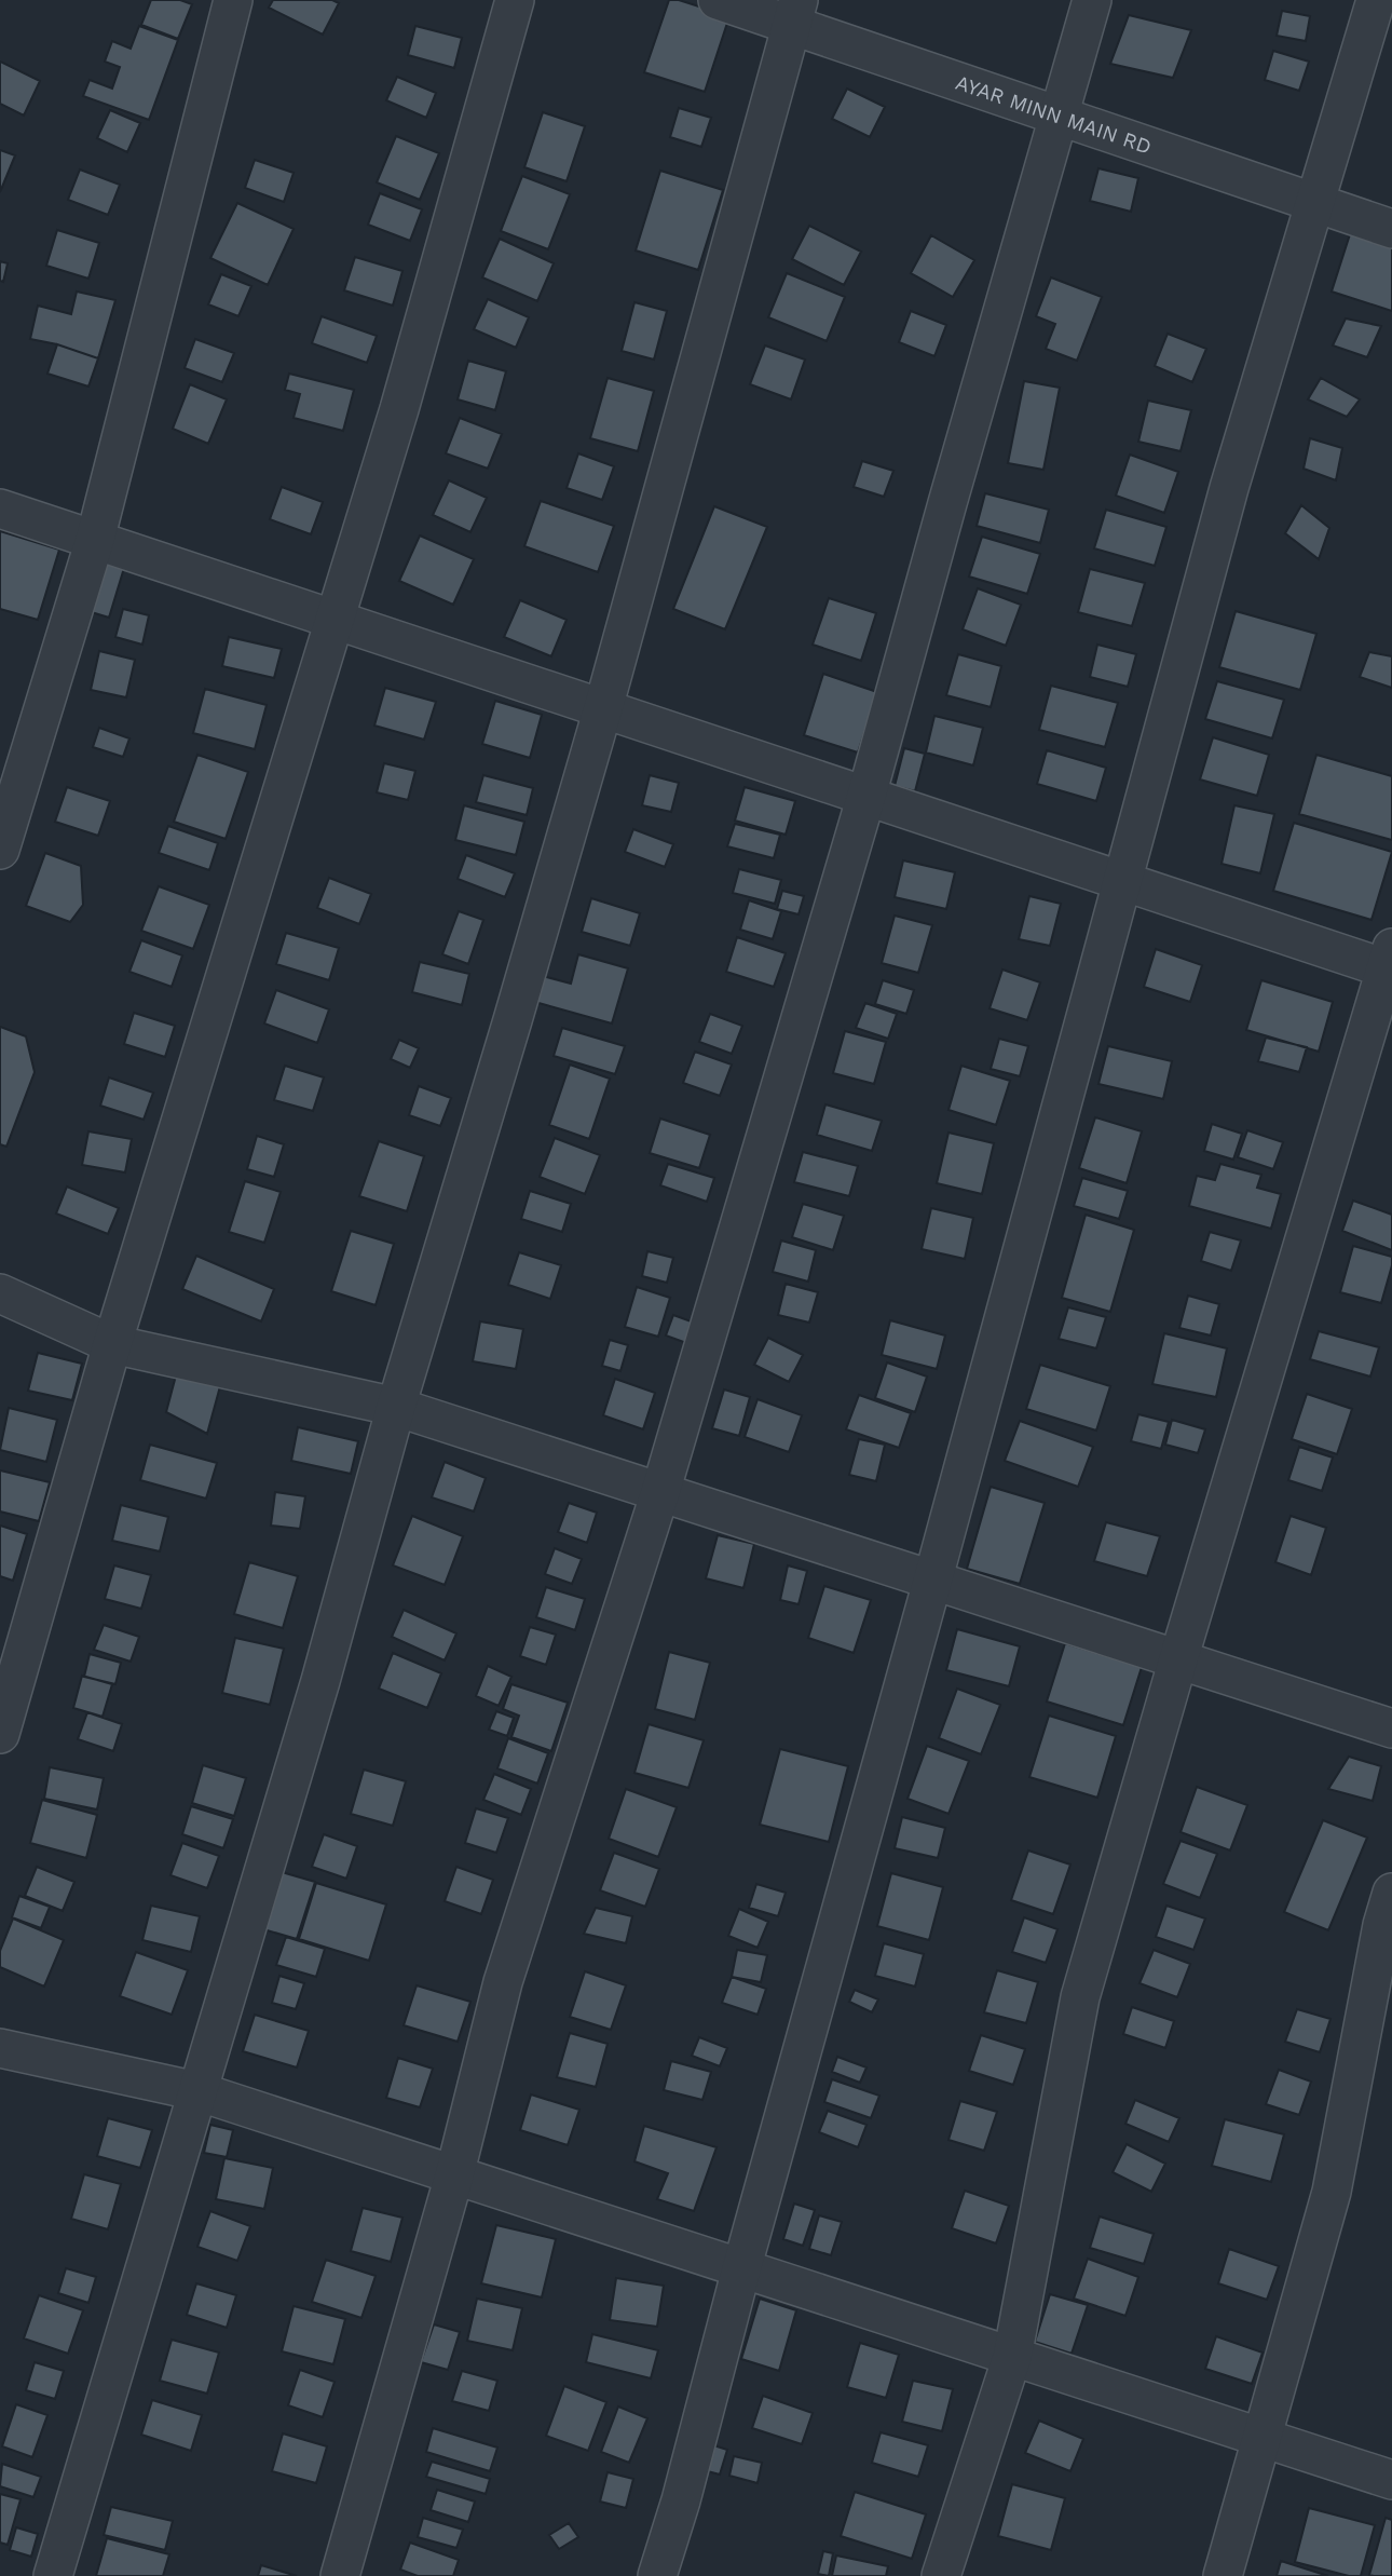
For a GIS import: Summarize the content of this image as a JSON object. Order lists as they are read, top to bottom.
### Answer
{
  "streets": {
    "street": ["AYAR MINN MAIN RD"]
  }
}
